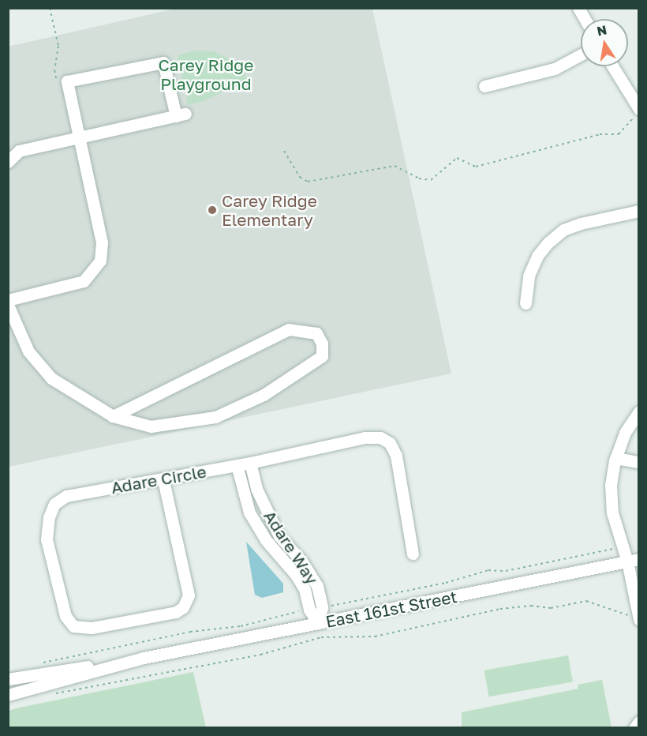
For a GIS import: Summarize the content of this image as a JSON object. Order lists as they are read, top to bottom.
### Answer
{
  "streets": {
    "street": ["Adare Circle", "Adare Way", "East 161st Street"]
  },
  "crossings": [
    ["Adare Circle", "Adare Way"],
    ["Adare Way", "East 161st Street"]
  ],
  "parks": ["Carey Ridge Playground"],
  "places": ["Carey Ridge Elementary"],
  "north": "top"
}
